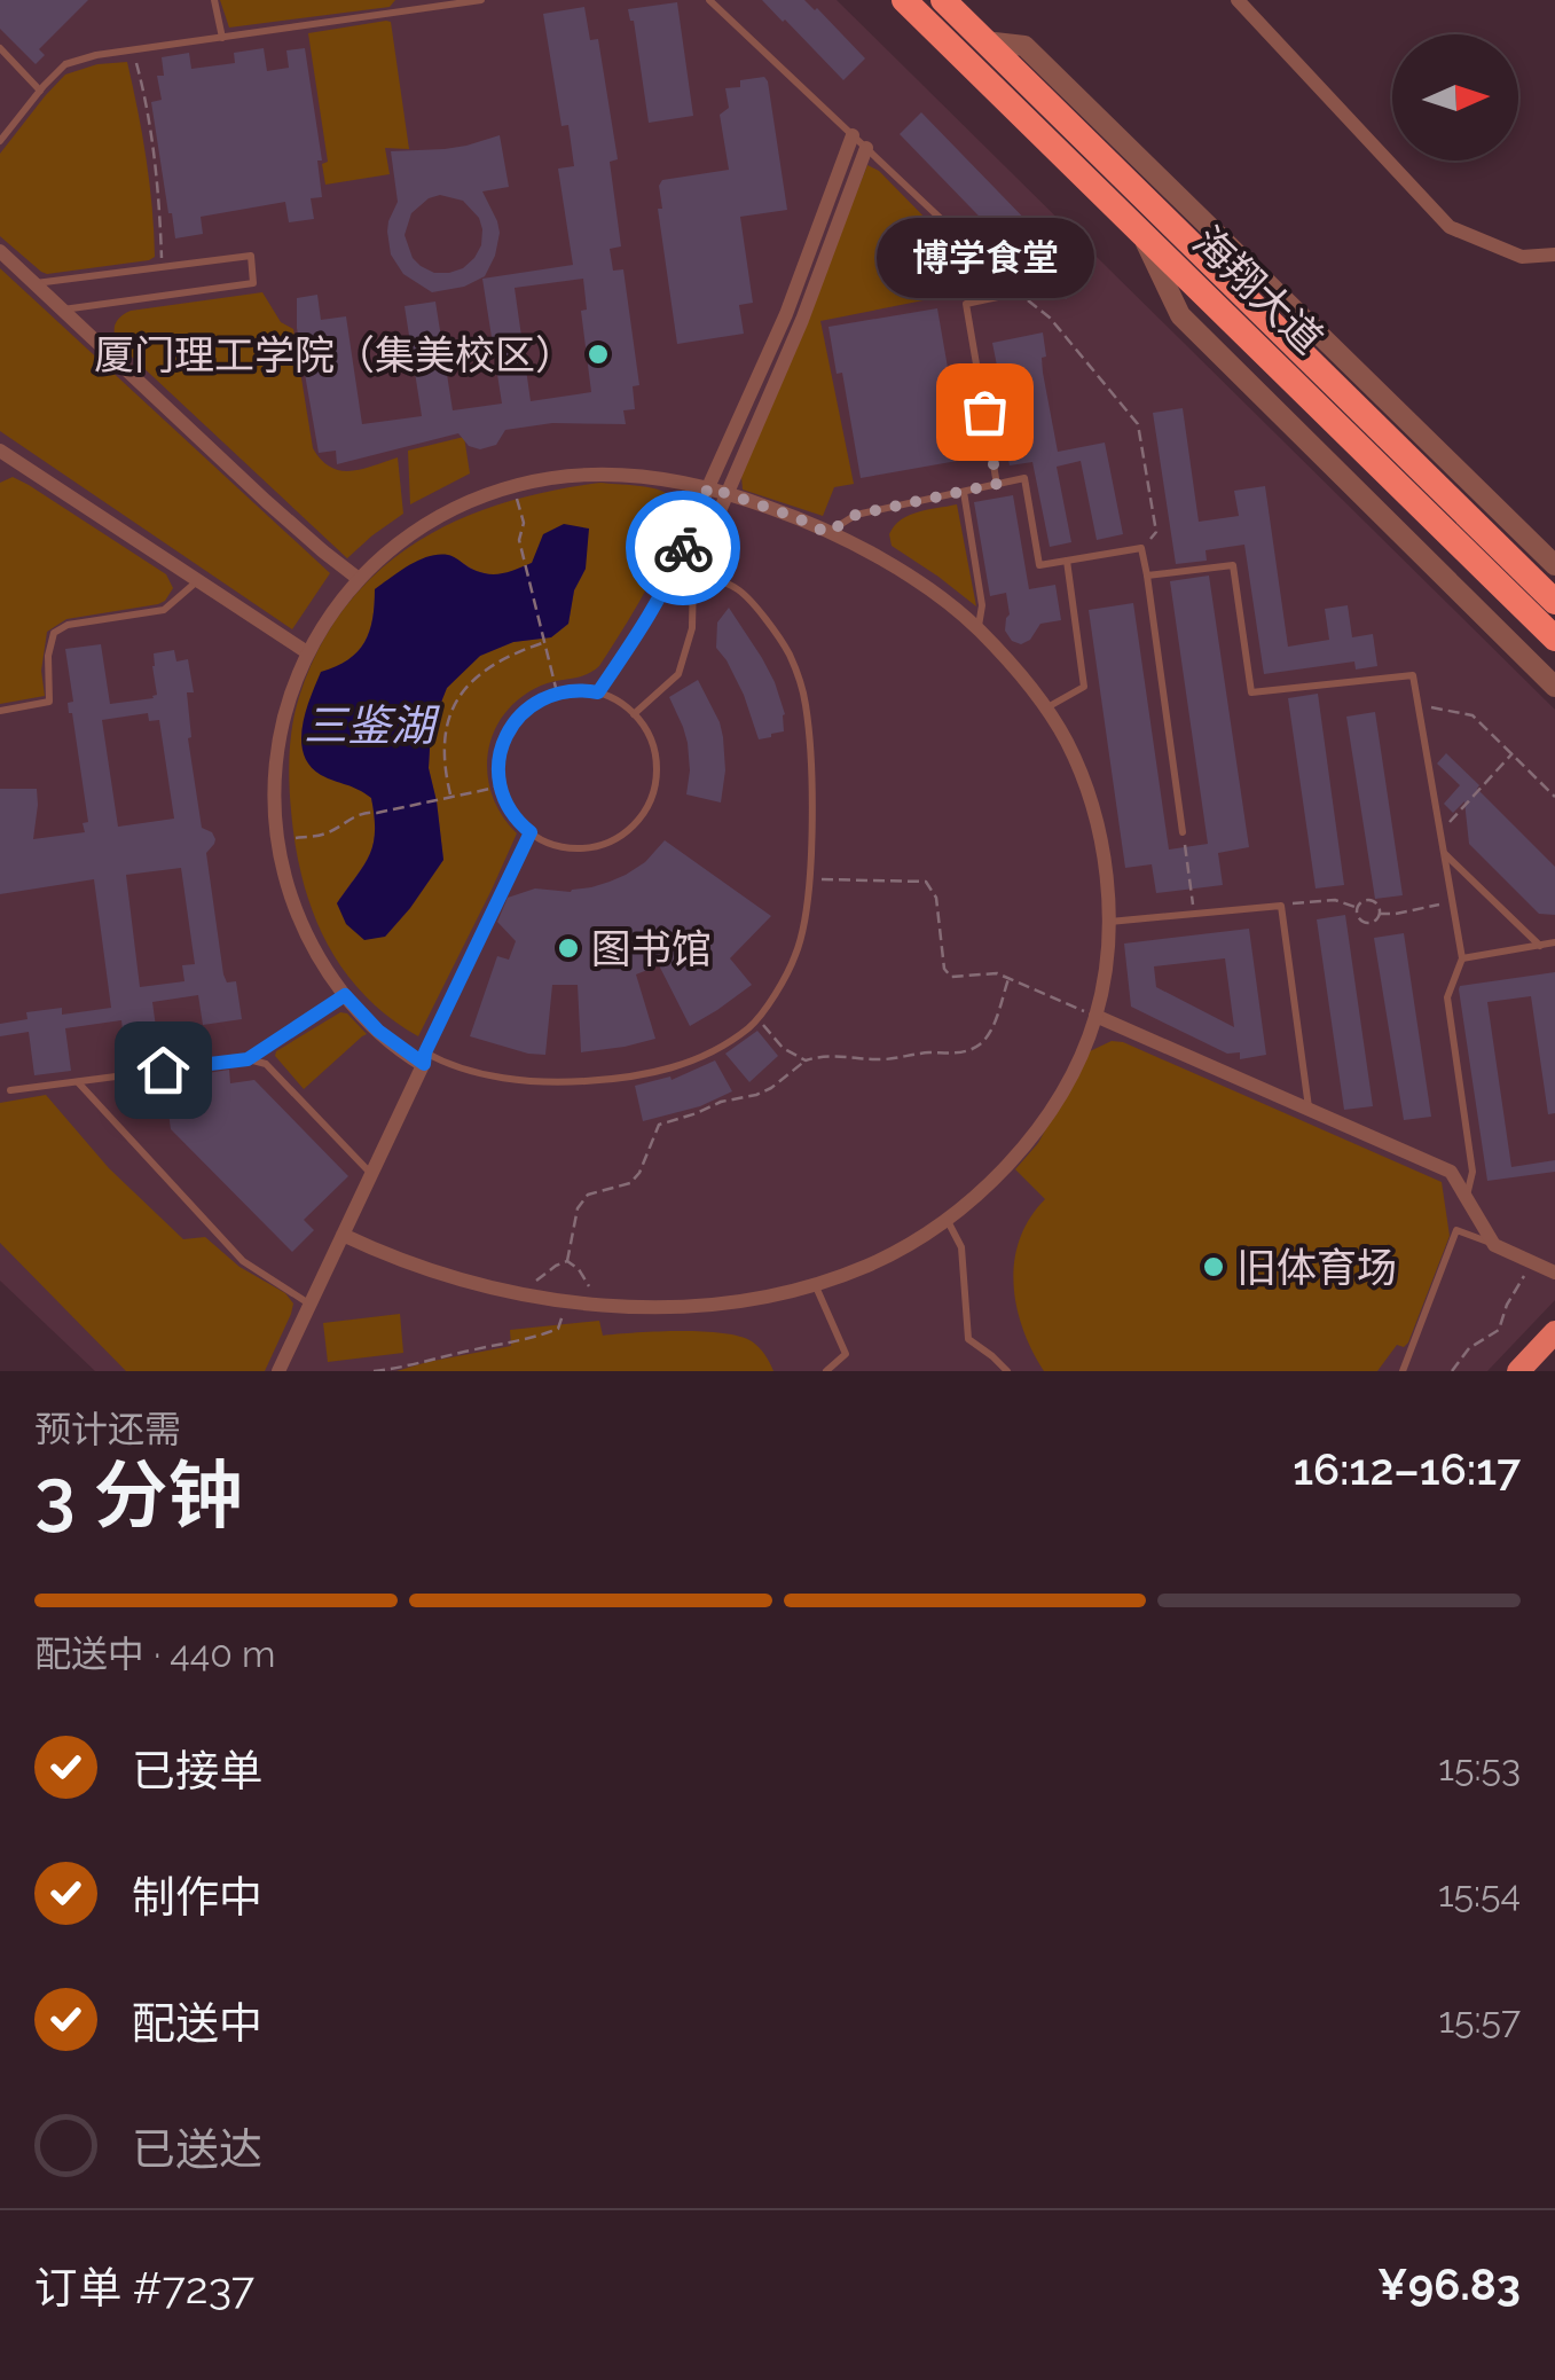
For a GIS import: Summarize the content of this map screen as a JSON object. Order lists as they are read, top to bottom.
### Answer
{
  "streets": {
    "highway": ["海翔大道"]
  },
  "water": ["三鉴湖"],
  "places": [
    "厦门理工学院（集美校区）",
    "博学食堂",
    "图书馆",
    "旧体育场"
  ],
  "north": "right",
  "page": {
    "bubble": "博学食堂",
    "heading": ["3 分钟", "预计还需", "16:12–16:17"],
    "panel": ["订单 #7237", "¥96.83"],
    "bar": "配送中 · 440 m",
    "list": [
      ["已接单", "15:53"],
      ["制作中", "15:54"],
      ["配送中", "15:57"],
      "已送达"
    ]
  }
}
